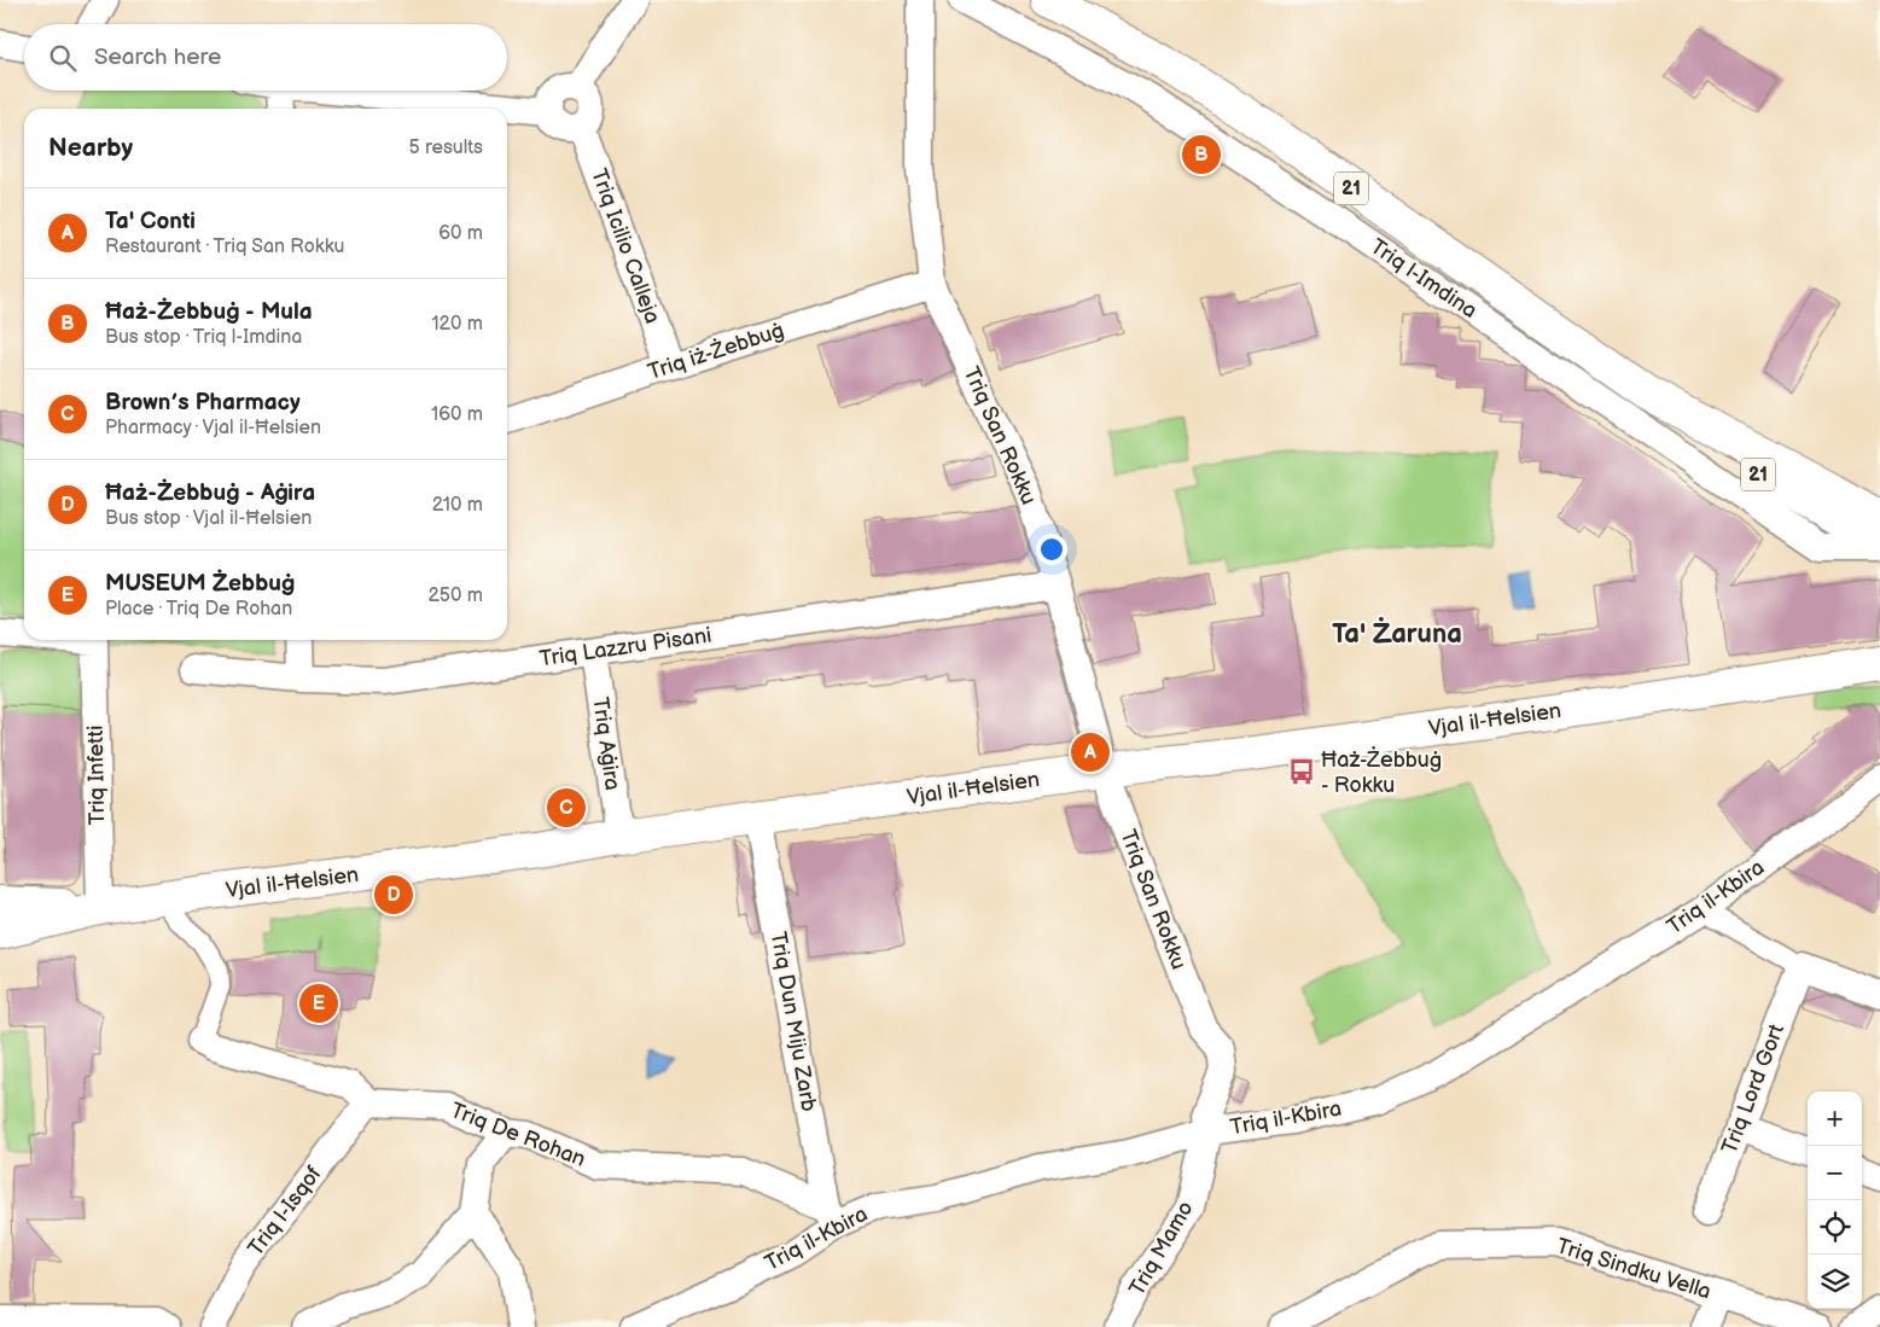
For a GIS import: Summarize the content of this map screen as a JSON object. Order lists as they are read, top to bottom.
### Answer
{
  "streets": {
    "main road": ["21", "Triq l-Imdina", "Vjal il-Ħelsien"],
    "street": [
      "Triq Icilio Calleja",
      "Triq iż-Żebbuġ",
      "Triq San Rokku",
      "Triq Lazzru Pisani",
      "Triq Aġira",
      "Triq Infetti",
      "Triq il-Kbira",
      "Triq Dun Miju Zarb",
      "Triq Lord Gort",
      "Triq De Rohan",
      "Triq l-Isqof",
      "Triq Mamo",
      "Triq Sindku Vella"
    ]
  },
  "crossings": [
    ["Triq Icilio Calleja", "Triq iż-Żebbuġ"],
    ["Triq iż-Żebbuġ", "Triq San Rokku"],
    ["Triq San Rokku", "Triq Lazzru Pisani"],
    ["Triq San Rokku", "Vjal il-Ħelsien"],
    ["Triq San Rokku", "Triq il-Kbira"],
    ["Triq San Rokku", "Triq Mamo"],
    ["Triq Lazzru Pisani", "Triq Aġira"],
    ["Vjal il-Ħelsien", "Triq Aġira"],
    ["Vjal il-Ħelsien", "Triq Infetti"],
    ["Vjal il-Ħelsien", "Triq Dun Miju Zarb"],
    ["Triq il-Kbira", "Triq Dun Miju Zarb"],
    ["Triq il-Kbira", "Triq De Rohan"],
    ["Triq il-Kbira", "Triq Mamo"],
    ["Triq Dun Miju Zarb", "Triq De Rohan"],
    ["Triq De Rohan", "Triq l-Isqof"]
  ],
  "districts": ["Ta' Żaruna"],
  "places": {
    "bus stop": ["Ħaż-Żebbuġ - Rokku"]
  },
  "page": {
    "search": "Search here",
    "heading": ["Nearby", "5 results"],
    "pins": [
      "B",
      "A",
      "C",
      "D",
      "E"
    ],
    "list": [
      {
        "mark": "A",
        "name": "Ta' Conti",
        "note": "Restaurant · Triq San Rokku",
        "value": "60 m"
      },
      {
        "mark": "B",
        "name": "Ħaż-Żebbuġ - Mula",
        "note": "Bus stop · Triq l-Imdina",
        "value": "120 m"
      },
      {
        "mark": "C",
        "name": "Brown’s Pharmacy",
        "note": "Pharmacy · Vjal il-Ħelsien",
        "value": "160 m"
      },
      {
        "mark": "D",
        "name": "Ħaż-Żebbuġ - Aġira",
        "note": "Bus stop · Vjal il-Ħelsien",
        "value": "210 m"
      },
      {
        "mark": "E",
        "name": "MUSEUM Żebbuġ",
        "note": "Place · Triq De Rohan",
        "value": "250 m"
      }
    ],
    "map_buttons": ["+", "−"]
  }
}
